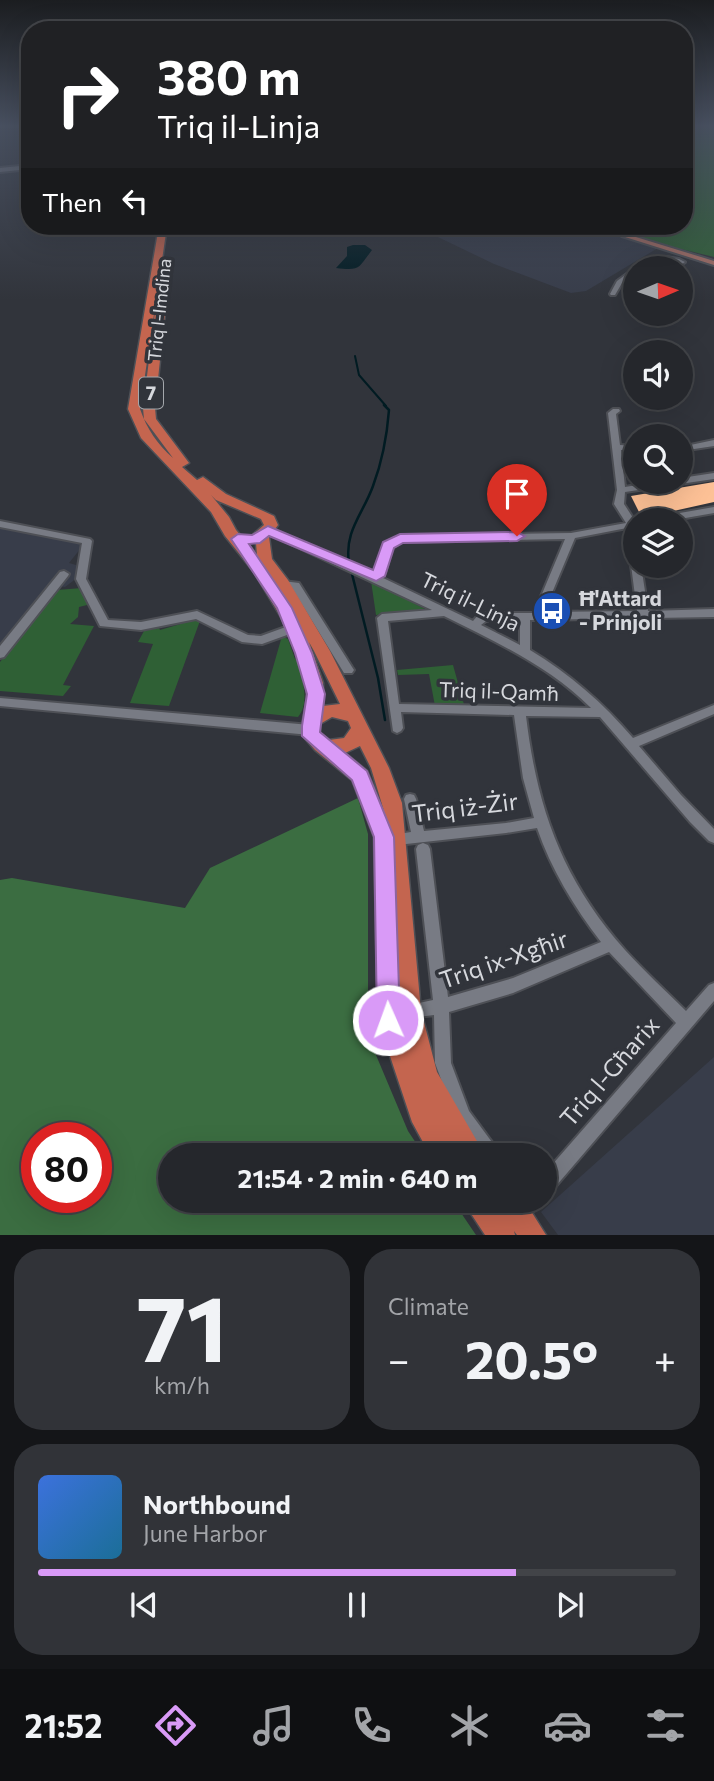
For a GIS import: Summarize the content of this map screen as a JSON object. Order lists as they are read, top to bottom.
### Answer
{
  "streets": {
    "highway": ["Triq l-Imdina", "7"],
    "street": [
      "Triq il-Linja",
      "Triq il-Qamħ",
      "Triq iż-Żir",
      "Triq ix-Xgħir",
      "Triq l-Għarix"
    ]
  },
  "crossings": [
    ["Triq l-Imdina", "Triq il-Linja"],
    ["Triq il-Linja", "Triq il-Qamħ"]
  ],
  "places": {
    "bus stop": ["Ħ'Attard - Prinjoli"]
  },
  "north": "right",
  "page": {
    "turn": ["380 m", "Triq il-Linja"],
    "then": "Then",
    "limit": "80",
    "trip": "21:54 · 2 min · 640 m",
    "tile": [
      ["71", "km/h"],
      "Climate"
    ],
    "heat": ["−", "20.5°", "+"],
    "song": ["Northbound", "June Harbor"],
    "tabs": "21:52"
  }
}
